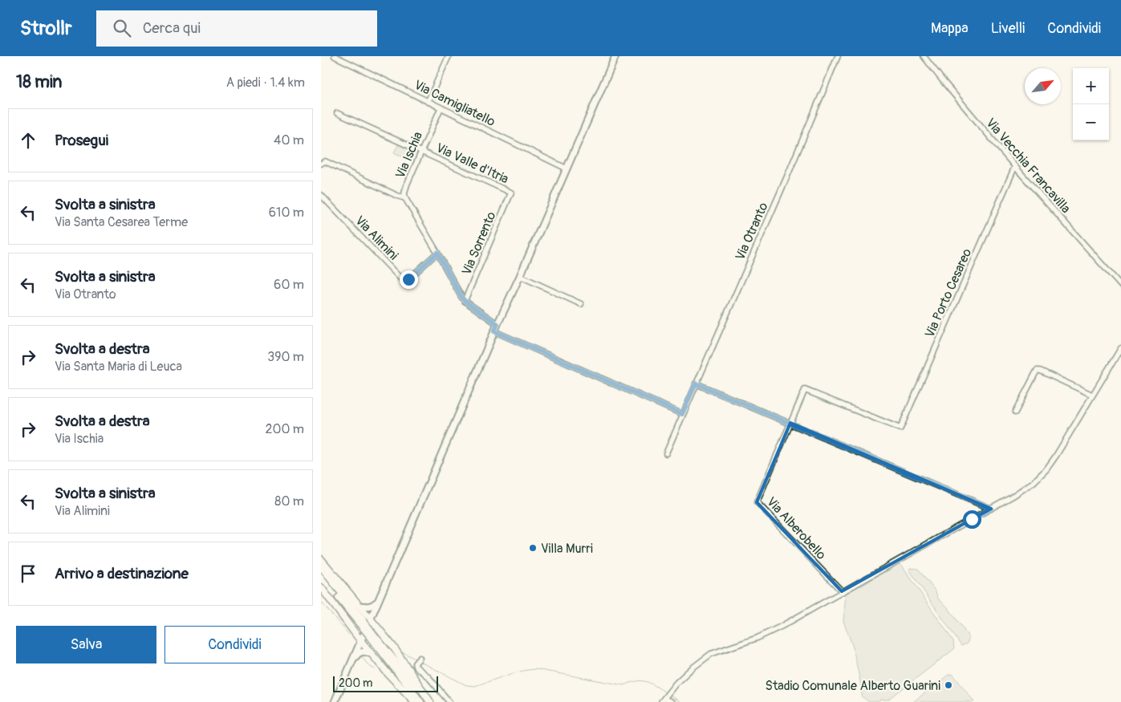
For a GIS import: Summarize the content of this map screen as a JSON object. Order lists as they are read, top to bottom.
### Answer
{
  "streets": {
    "street": [
      "Via Camigliatello",
      "Via Ischia",
      "Via Valle d'Itria",
      "Via Vecchia Francavilla",
      "Via Otranto",
      "Via Alimini",
      "Via Sorrento",
      "Via Porto Cesareo",
      "Via Alberobello"
    ]
  },
  "crossings": [
    ["Via Camigliatello", "Via Ischia"],
    ["Via Ischia", "Via Valle d'Itria"],
    ["Via Ischia", "Via Alimini"],
    ["Via Ischia", "Via Sorrento"],
    ["Via Valle d'Itria", "Via Sorrento"],
    ["Via Vecchia Francavilla", "Via Porto Cesareo"],
    ["Via Porto Cesareo", "Via Alberobello"]
  ],
  "places": ["Villa Murri", "Stadio Comunale Alberto Guarini"],
  "scale_bar": "200 m",
  "north": "top right",
  "page": {
    "header": "Strollr",
    "search": "Cerca qui",
    "nav": ["Mappa", "Livelli", "Condividi"],
    "heading": ["18 min", "A piedi · 1.4 km"],
    "map_buttons": ["+", "−"],
    "list": [
      ["Prosegui", "40 m"],
      ["Svolta a sinistra", "Via Santa Cesarea Terme", "610 m"],
      ["Svolta a sinistra", "Via Otranto", "60 m"],
      ["Svolta a destra", "Via Santa Maria di Leuca", "390 m"],
      ["Svolta a destra", "Via Ischia", "200 m"],
      ["Svolta a sinistra", "Via Alimini", "80 m"],
      "Arrivo a destinazione"
    ],
    "buttons": ["Salva", "Condividi"],
    "scale": "200 m"
  }
}
